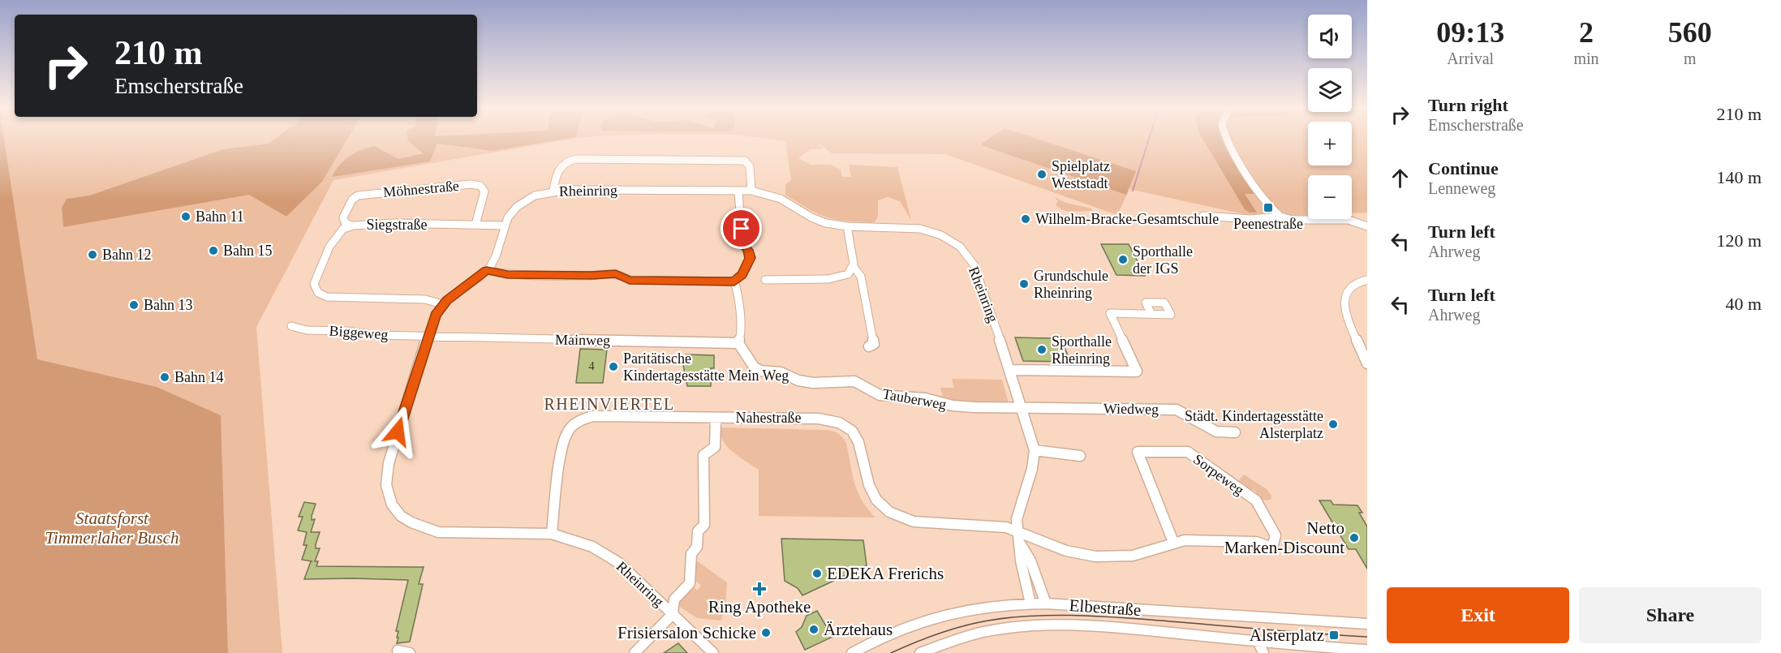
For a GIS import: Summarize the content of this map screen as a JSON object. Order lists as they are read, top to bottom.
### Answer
{
  "streets": {
    "street": [
      "Möhnestraße",
      "Rheinring",
      "Siegstraße",
      "Biggeweg",
      "Mainweg",
      "Tauberweg",
      "Wiedweg",
      "Nahestraße",
      "Sorpeweg",
      "Elbestraße"
    ]
  },
  "crossings": [
    ["Möhnestraße", "Siegstraße"],
    ["Rheinring", "Siegstraße"],
    ["Rheinring", "Biggeweg"],
    ["Rheinring", "Mainweg"],
    ["Rheinring", "Tauberweg"],
    ["Rheinring", "Wiedweg"],
    ["Rheinring", "Nahestraße"],
    ["Rheinring", "Elbestraße"],
    ["Biggeweg", "Mainweg"],
    ["Mainweg", "Tauberweg"],
    ["Tauberweg", "Wiedweg"],
    ["Nahestraße", "Sorpeweg"]
  ],
  "districts": ["RHEINVIERTEL"],
  "parks": ["Staatsforst Timmerlaher Busch"],
  "places": {
    "other": [
      "Spielplatz Weststadt",
      "Bahn 11",
      "Wilhelm-Bracke-Gesamtschule",
      "Bahn 15",
      "Bahn 12",
      "Sporthalle der IGS",
      "Grundschule Rheinring",
      "Bahn 13",
      "Sporthalle Rheinring",
      "Paritätische Kindertagesstätte Mein Weg",
      "Bahn 14",
      "Städt. Kindertagesstätte Alsterplatz",
      "Netto Marken-Discount",
      "EDEKA Frerichs",
      "Ärztehaus",
      "Frisiersalon Schicke"
    ],
    "transit": ["Peenestraße", "Alsterplatz"],
    "health": ["Ring Apotheke"]
  },
  "house_numbers": ["4"],
  "page": {
    "eta": [
      "09:13",
      "Arrival",
      "2",
      "min",
      "560",
      "m"
    ],
    "map_buttons": ["+", "−"],
    "turn": ["210 m", "Emscherstraße"],
    "list": [
      {
        "name": "Turn right",
        "note": "Emscherstraße",
        "value": "210 m"
      },
      {
        "name": "Continue",
        "note": "Lenneweg",
        "value": "140 m"
      },
      {
        "name": "Turn left",
        "note": "Ahrweg",
        "value": "120 m"
      },
      {
        "name": "Turn left",
        "note": "Ahrweg",
        "value": "40 m"
      }
    ],
    "buttons": ["Exit", "Share"]
  }
}
